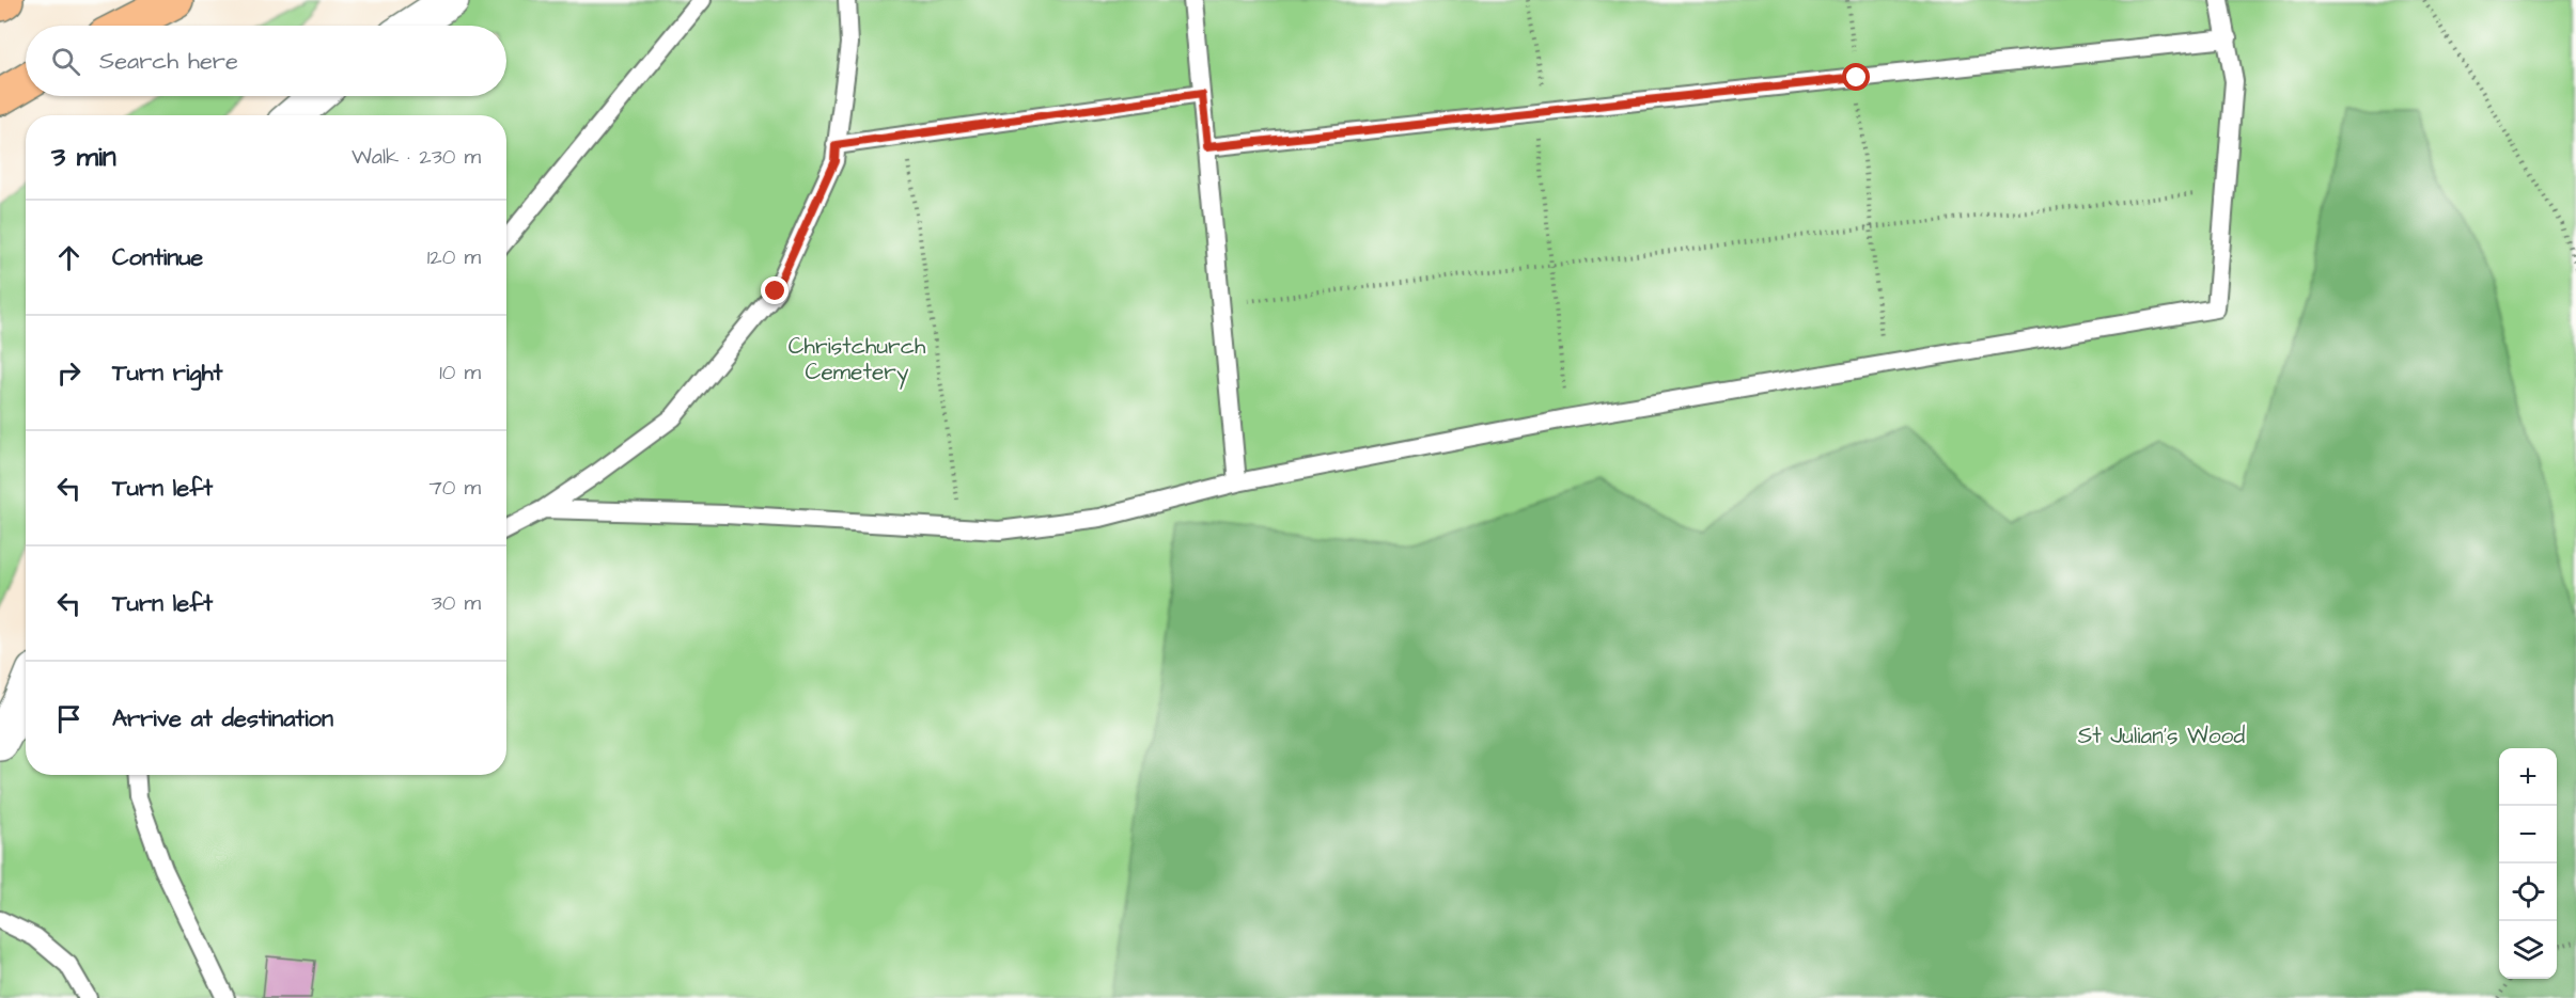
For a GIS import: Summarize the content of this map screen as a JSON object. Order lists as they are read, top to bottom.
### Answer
{
  "parks": ["Christchurch Cemetery", "St Julian's Wood"],
  "page": {
    "search": "Search here",
    "heading": ["3 min", "Walk · 230 m"],
    "list": [
      ["Continue", "120 m"],
      ["Turn right", "10 m"],
      ["Turn left", "70 m"],
      ["Turn left", "30 m"],
      "Arrive at destination"
    ],
    "map_buttons": ["+", "−"]
  }
}
